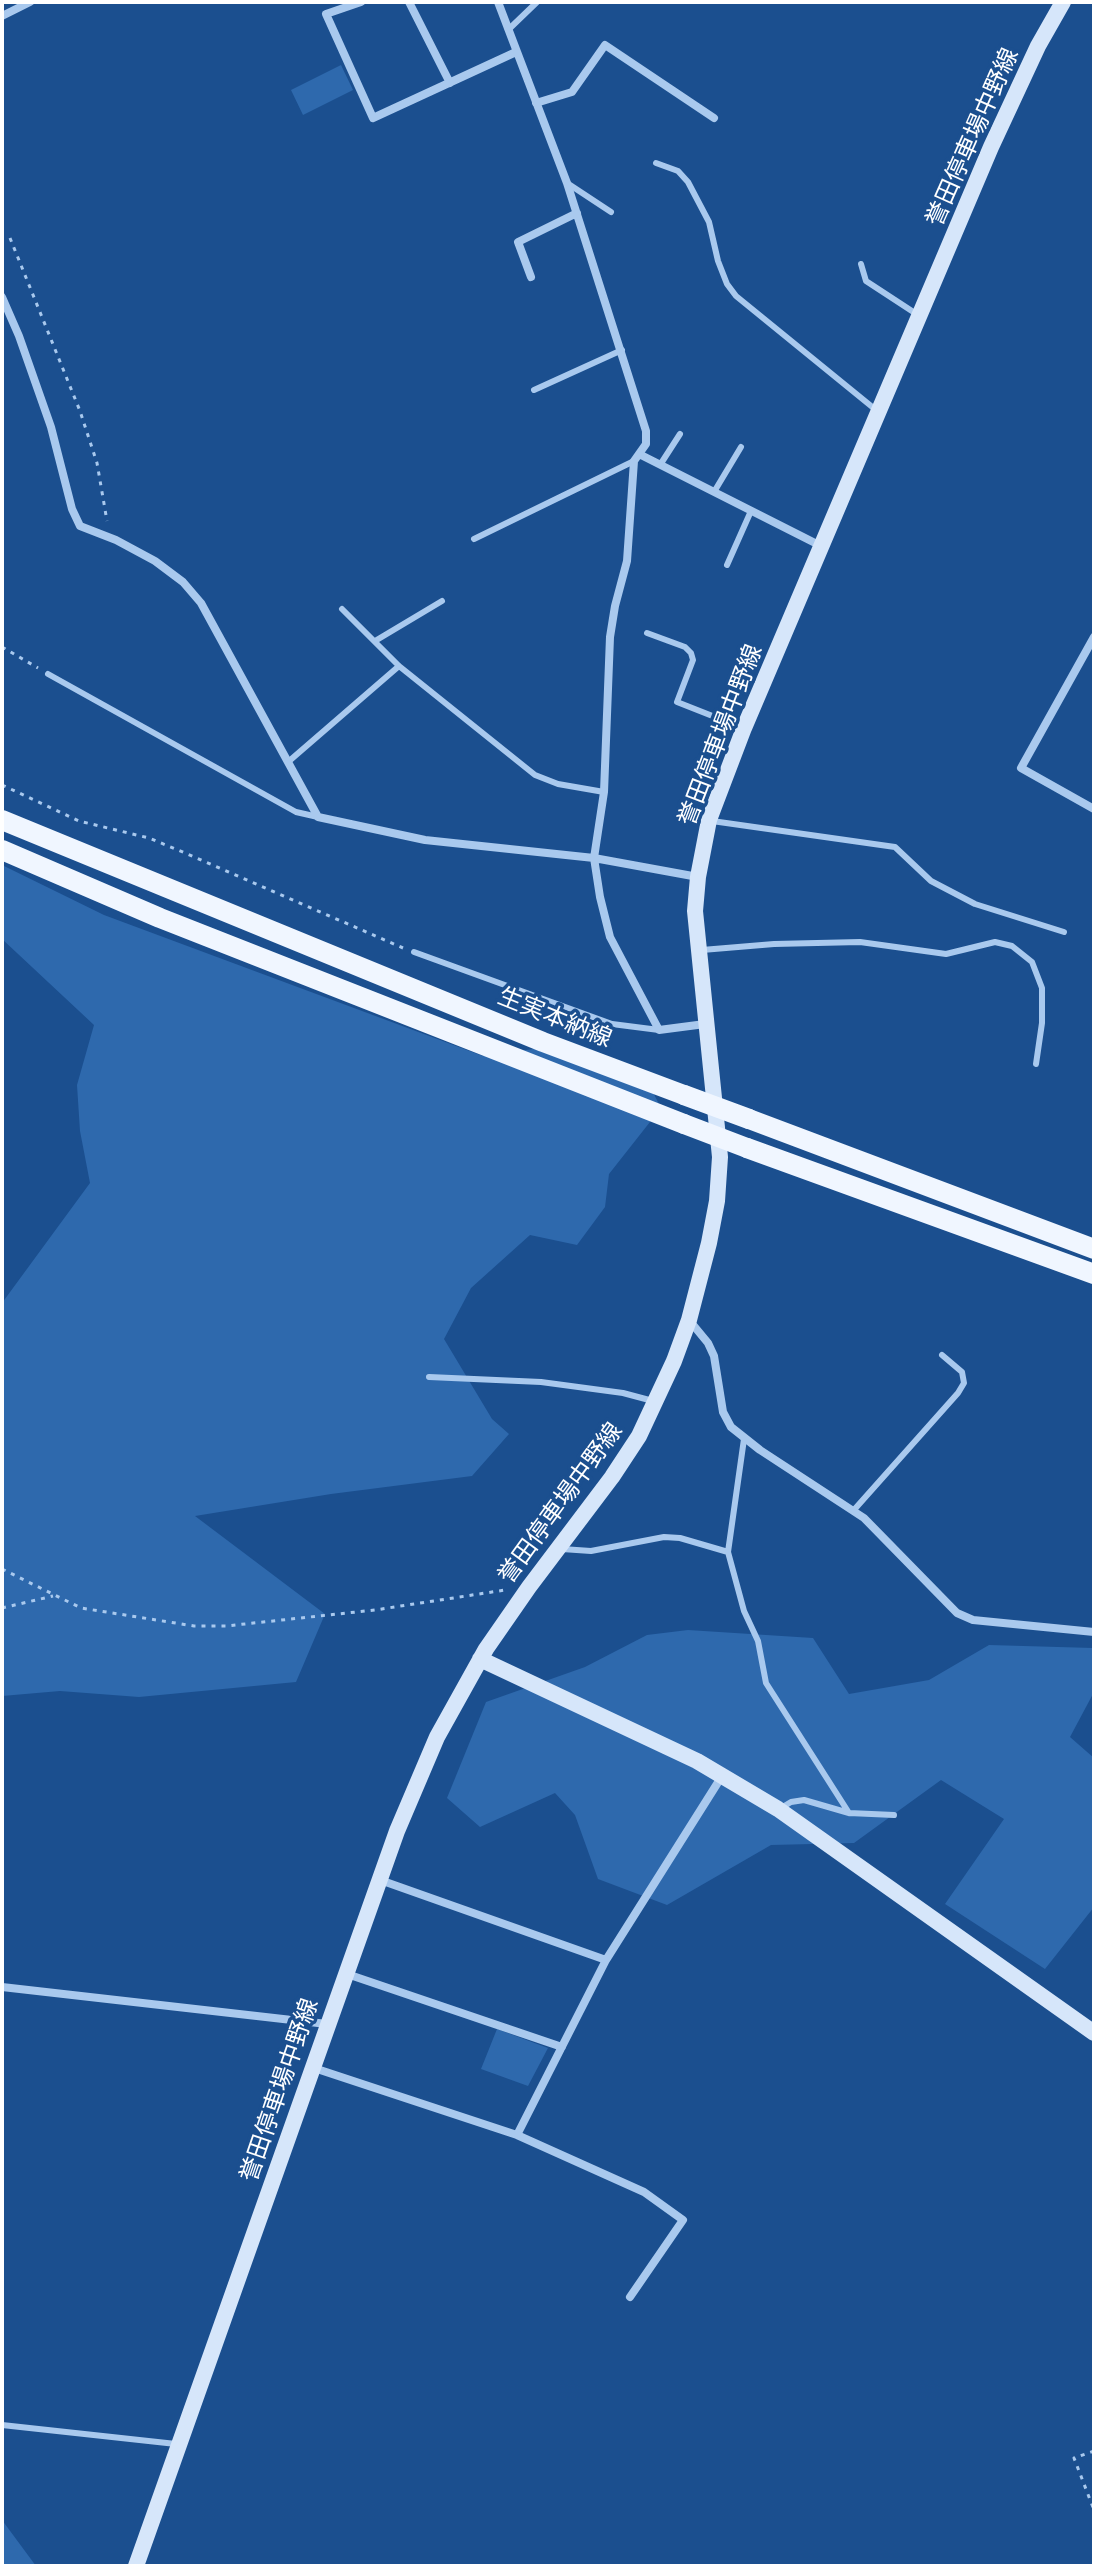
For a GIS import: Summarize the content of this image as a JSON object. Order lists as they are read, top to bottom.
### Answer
{
  "streets": {
    "main road": ["誉田停車場中野線", "生実本納線"]
  }
}
